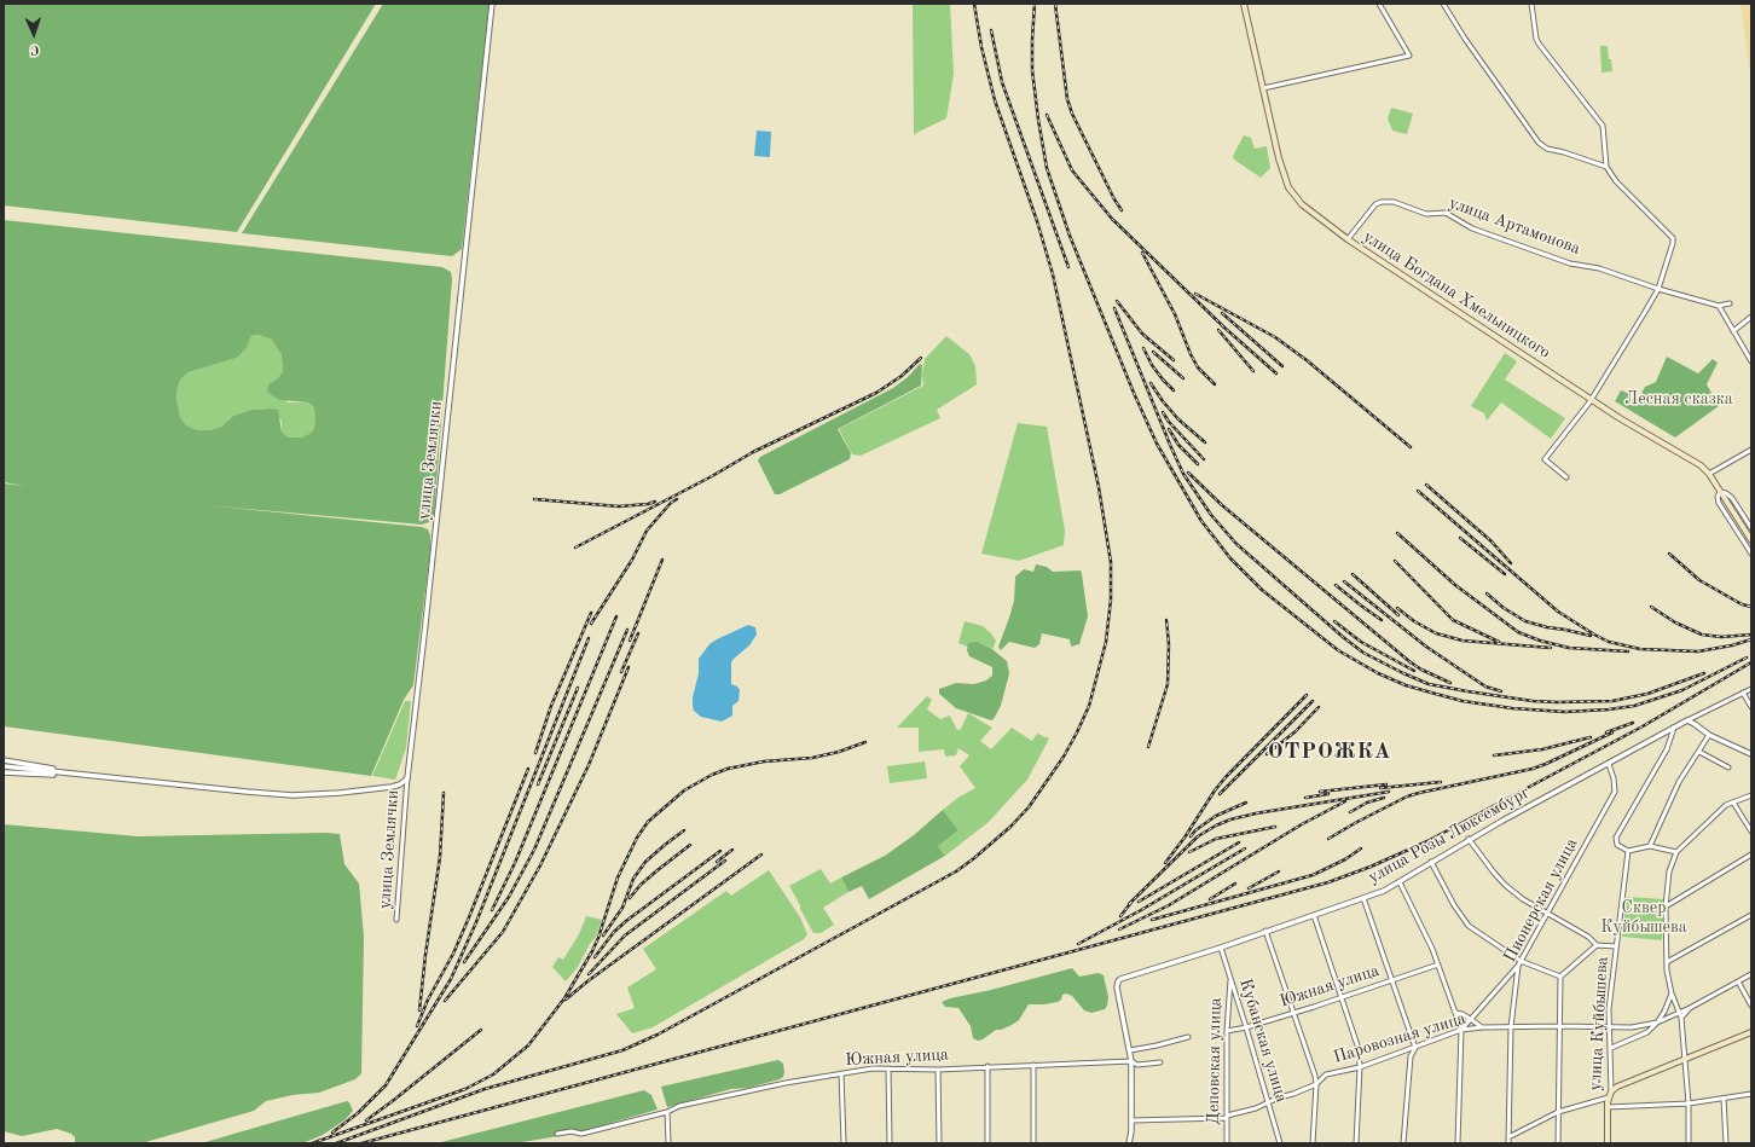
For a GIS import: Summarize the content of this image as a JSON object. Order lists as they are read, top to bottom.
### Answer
{
  "streets": {
    "main road": ["улица Богдана Хмельницкого", "улица Куйбышева"],
    "street": [
      "улица Артамонова",
      "улица Землячки",
      "улица Розы Люксембург",
      "Пионерская улица",
      "Южная улица",
      "Паровозная улица",
      "Кубанская улица",
      "Деповская улица"
    ]
  },
  "crossings": [
    ["улица Артамонова", "улица Богдана Хмельницкого"],
    ["улица Розы Люксембург", "Пионерская улица"],
    ["улица Розы Люксембург", "Кубанская улица"],
    ["Пионерская улица", "Паровозная улица"],
    ["Южная улица", "Кубанская улица"],
    ["Южная улица", "Деповская улица"],
    ["улица Куйбышева", "Паровозная улица"],
    ["Паровозная улица", "Кубанская улица"],
    ["Паровозная улица", "Деповская улица"],
    ["Кубанская улица", "Деповская улица"]
  ],
  "districts": ["ОТРОЖКА"],
  "parks": ["Лесная сказка", "Сквер Куйбышева"],
  "north": "bottom"
}
